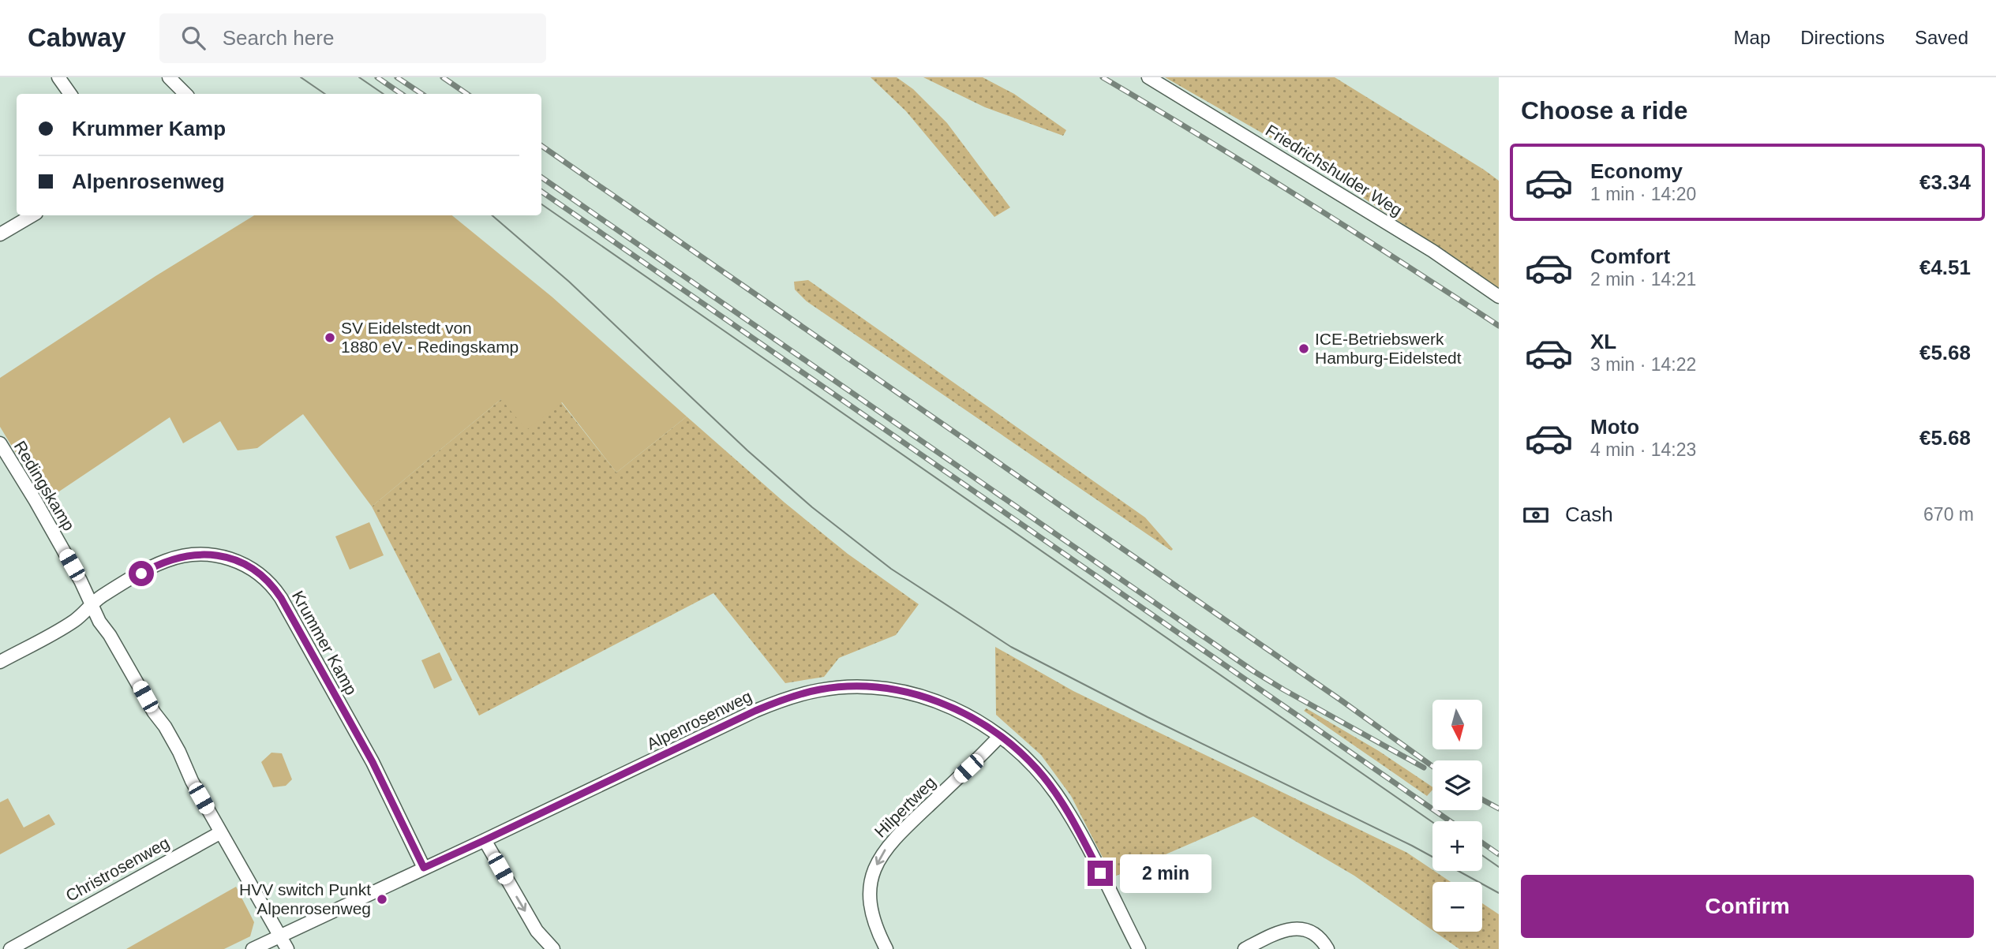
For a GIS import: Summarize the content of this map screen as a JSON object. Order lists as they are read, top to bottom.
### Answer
{
  "streets": {
    "street": [
      "Friedrichshulder Weg",
      "Redingskamp",
      "Krummer Kamp",
      "Alpenrosenweg",
      "Hilpertweg",
      "Christrosenweg"
    ]
  },
  "crossings": [
    ["Redingskamp", "Krummer Kamp"],
    ["Redingskamp", "Alpenrosenweg"],
    ["Redingskamp", "Christrosenweg"],
    ["Krummer Kamp", "Alpenrosenweg"],
    ["Alpenrosenweg", "Hilpertweg"]
  ],
  "one_way": ["Hilpertweg"],
  "places": ["SV Eidelstedt von 1880 eV - Redingskamp", "ICE-Betriebswerk Hamburg-Eidelstedt", "HVV switch Punkt Alpenrosenweg"],
  "north": "bottom",
  "page": {
    "header": "Cabway",
    "search": "Search here",
    "nav": ["Map", "Directions", "Saved"],
    "heading": "Choose a ride",
    "banner": ["Krummer Kamp", "Alpenrosenweg"],
    "list": [
      {
        "name": "Economy",
        "note": "1 min · 14:20",
        "value": "€3.34"
      },
      {
        "name": "Comfort",
        "note": "2 min · 14:21",
        "value": "€4.51"
      },
      {
        "name": "XL",
        "note": "3 min · 14:22",
        "value": "€5.68"
      },
      {
        "name": "Moto",
        "note": "4 min · 14:23",
        "value": "€5.68"
      }
    ],
    "pay": ["Cash", "670 m"],
    "map_buttons": ["+", "−"],
    "bubble": "2 min",
    "buttons": "Confirm"
  }
}
